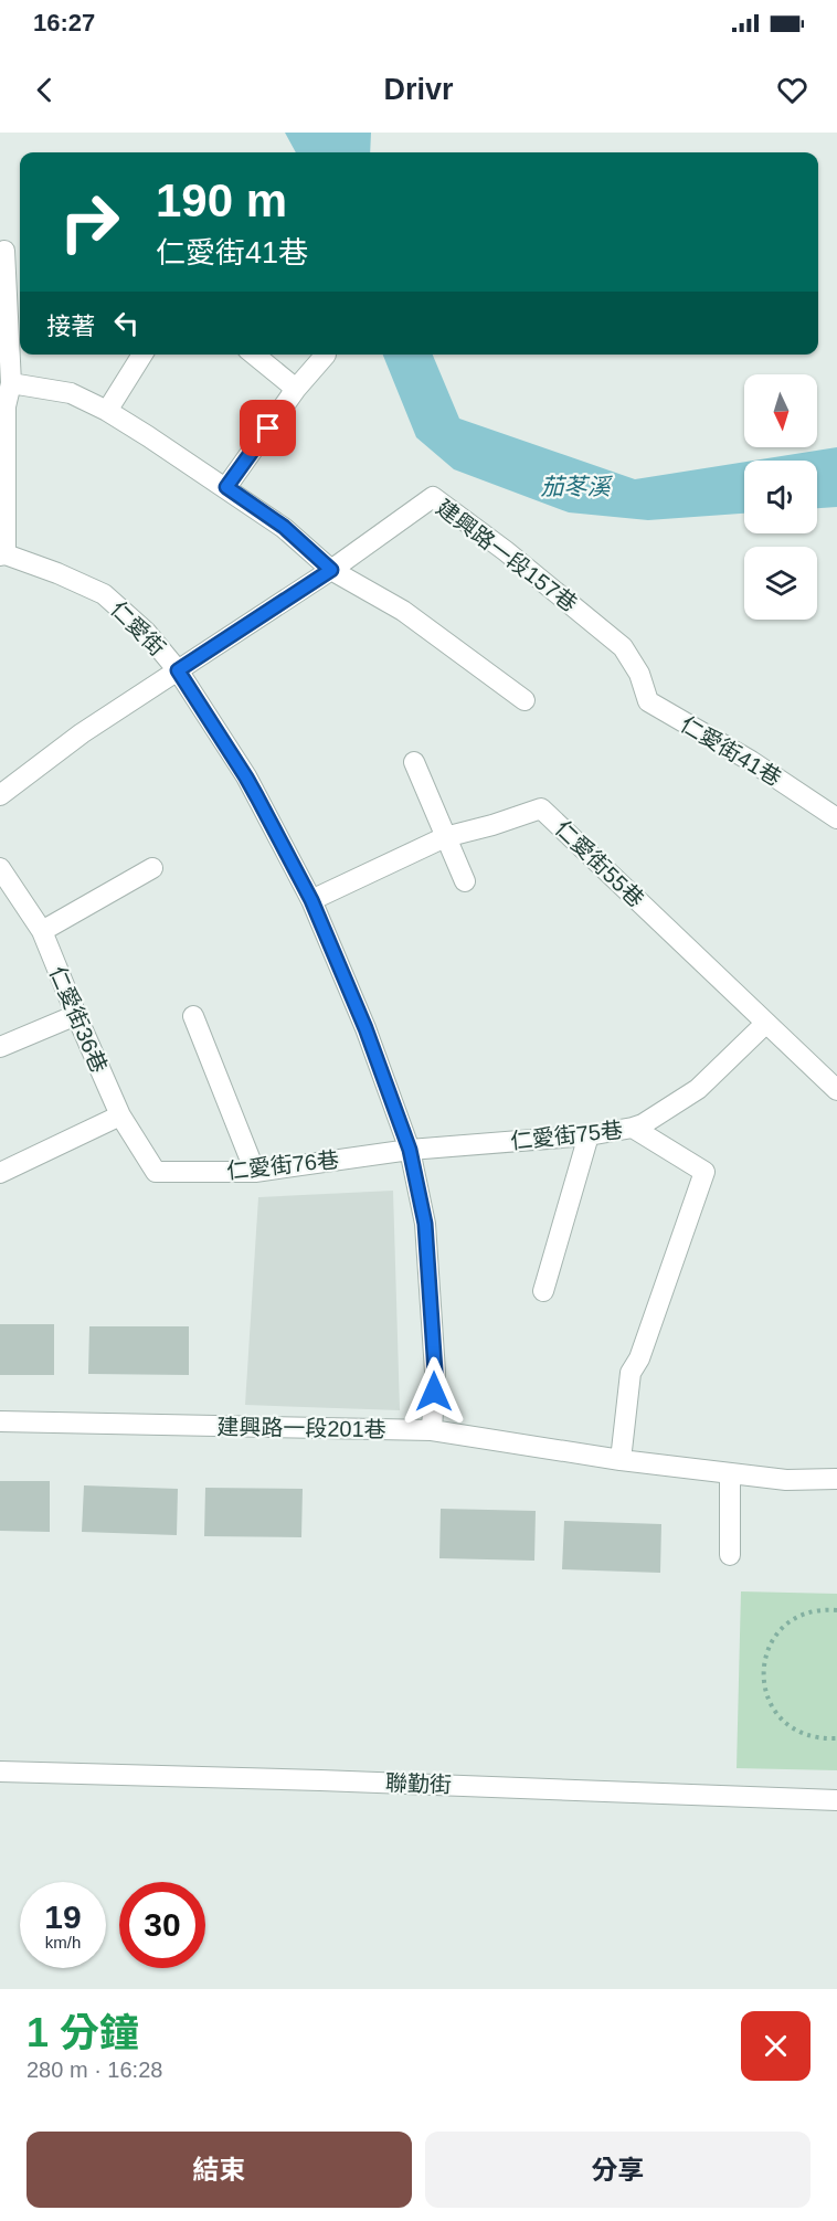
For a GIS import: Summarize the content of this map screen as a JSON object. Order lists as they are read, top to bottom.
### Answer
{
  "streets": {
    "street": [
      "建興路一段157巷",
      "仁愛街",
      "仁愛街41巷",
      "仁愛街55巷",
      "仁愛街36巷",
      "仁愛街75巷",
      "仁愛街76巷",
      "建興路一段201巷",
      "聯勤街"
    ]
  },
  "crossings": [
    ["建興路一段157巷", "仁愛街41巷"],
    ["仁愛街", "仁愛街55巷"],
    ["仁愛街", "仁愛街75巷"],
    ["仁愛街", "仁愛街76巷"],
    ["仁愛街", "建興路一段201巷"],
    ["仁愛街55巷", "仁愛街75巷"],
    ["仁愛街36巷", "仁愛街76巷"],
    ["仁愛街75巷", "仁愛街76巷"]
  ],
  "water": ["茄苳溪"],
  "north": "bottom",
  "page": {
    "status": "16:27",
    "header": "Drivr",
    "turn": ["190 m", "仁愛街41巷"],
    "then": "接著",
    "speed": "19 km/h",
    "limit": "30",
    "heading": ["1 分鐘", "280 m · 16:28"],
    "buttons": ["結束", "分享"]
  }
}
